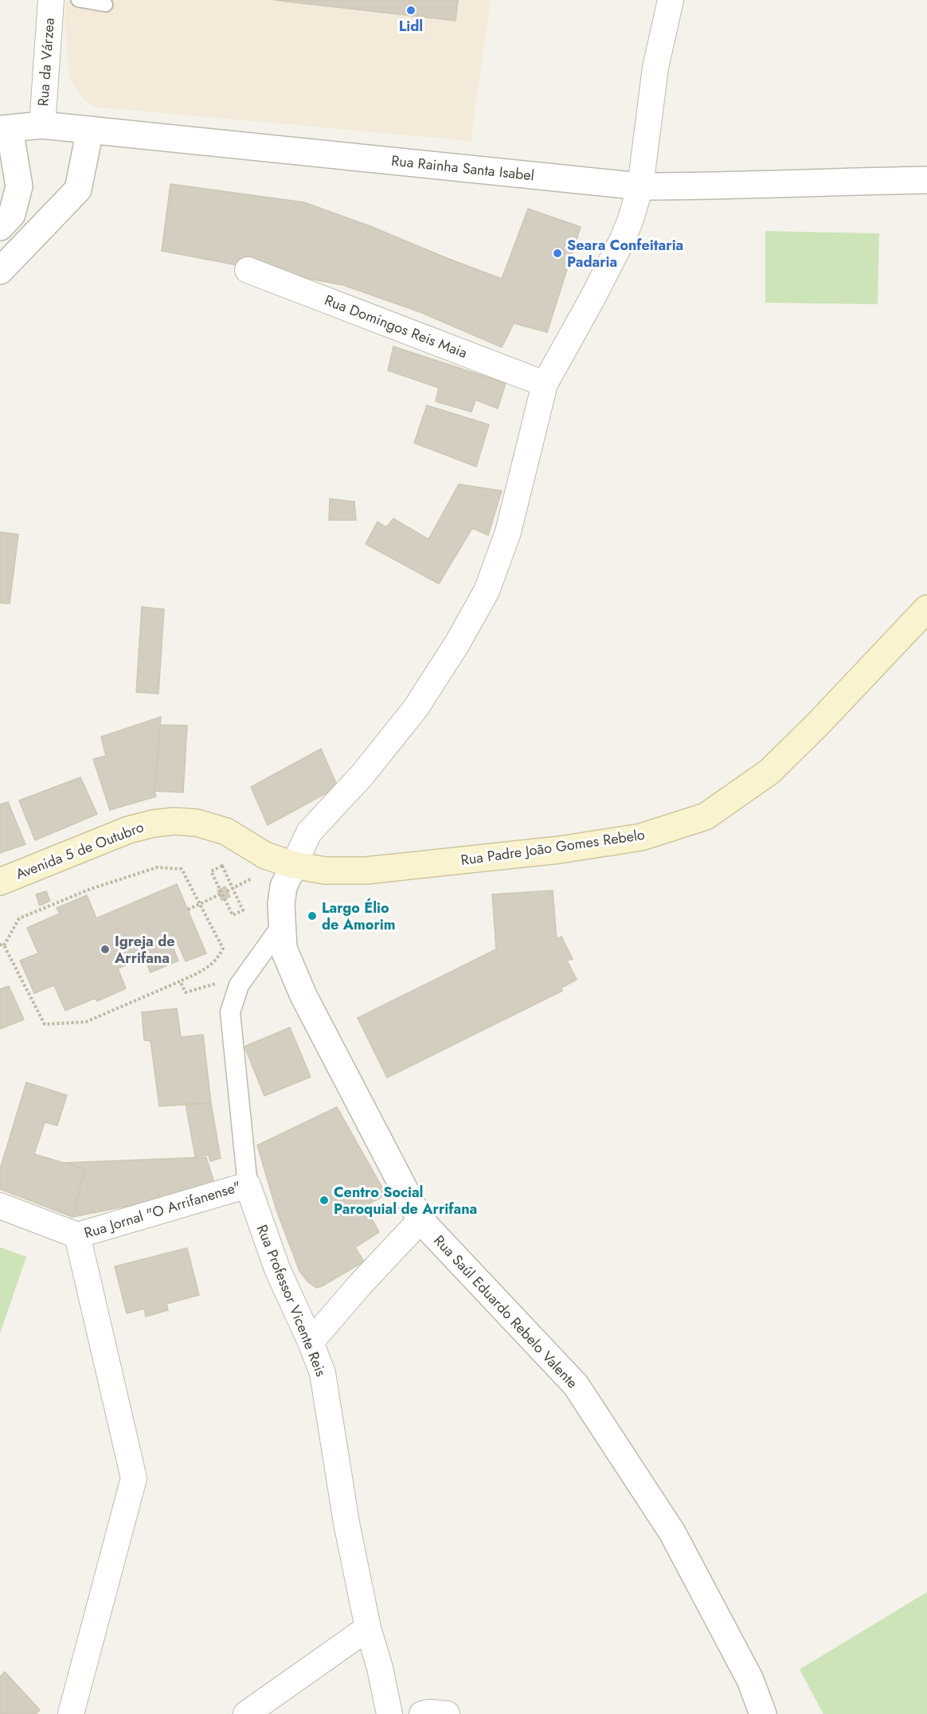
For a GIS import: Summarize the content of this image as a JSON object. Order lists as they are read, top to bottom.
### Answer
{
  "streets": {
    "main road": ["Rua Padre João Gomes Rebelo", "Avenida 5 de Outubro"],
    "street": [
      "Rua da Várzea",
      "Rua Rainha Santa Isabel",
      "Rua Domingos Reis Maia",
      "Rua Jornal \"O Arrifanense\"",
      "Rua Professor Vicente Reis",
      "Rua Saúl Eduardo Rebelo Valente"
    ]
  },
  "crossings": [
    ["Rua da Várzea", "Rua Rainha Santa Isabel"],
    ["Rua Padre João Gomes Rebelo", "Avenida 5 de Outubro"],
    ["Rua Jornal \"O Arrifanense\"", "Rua Professor Vicente Reis"],
    ["Rua Professor Vicente Reis", "Rua Saúl Eduardo Rebelo Valente"]
  ],
  "places": [
    "Lidl",
    "Seara Confeitaria Padaria",
    "Largo Élio de Amorim",
    "Igreja de Arrifana",
    "Centro Social Paroquial de Arrifana"
  ]
}
